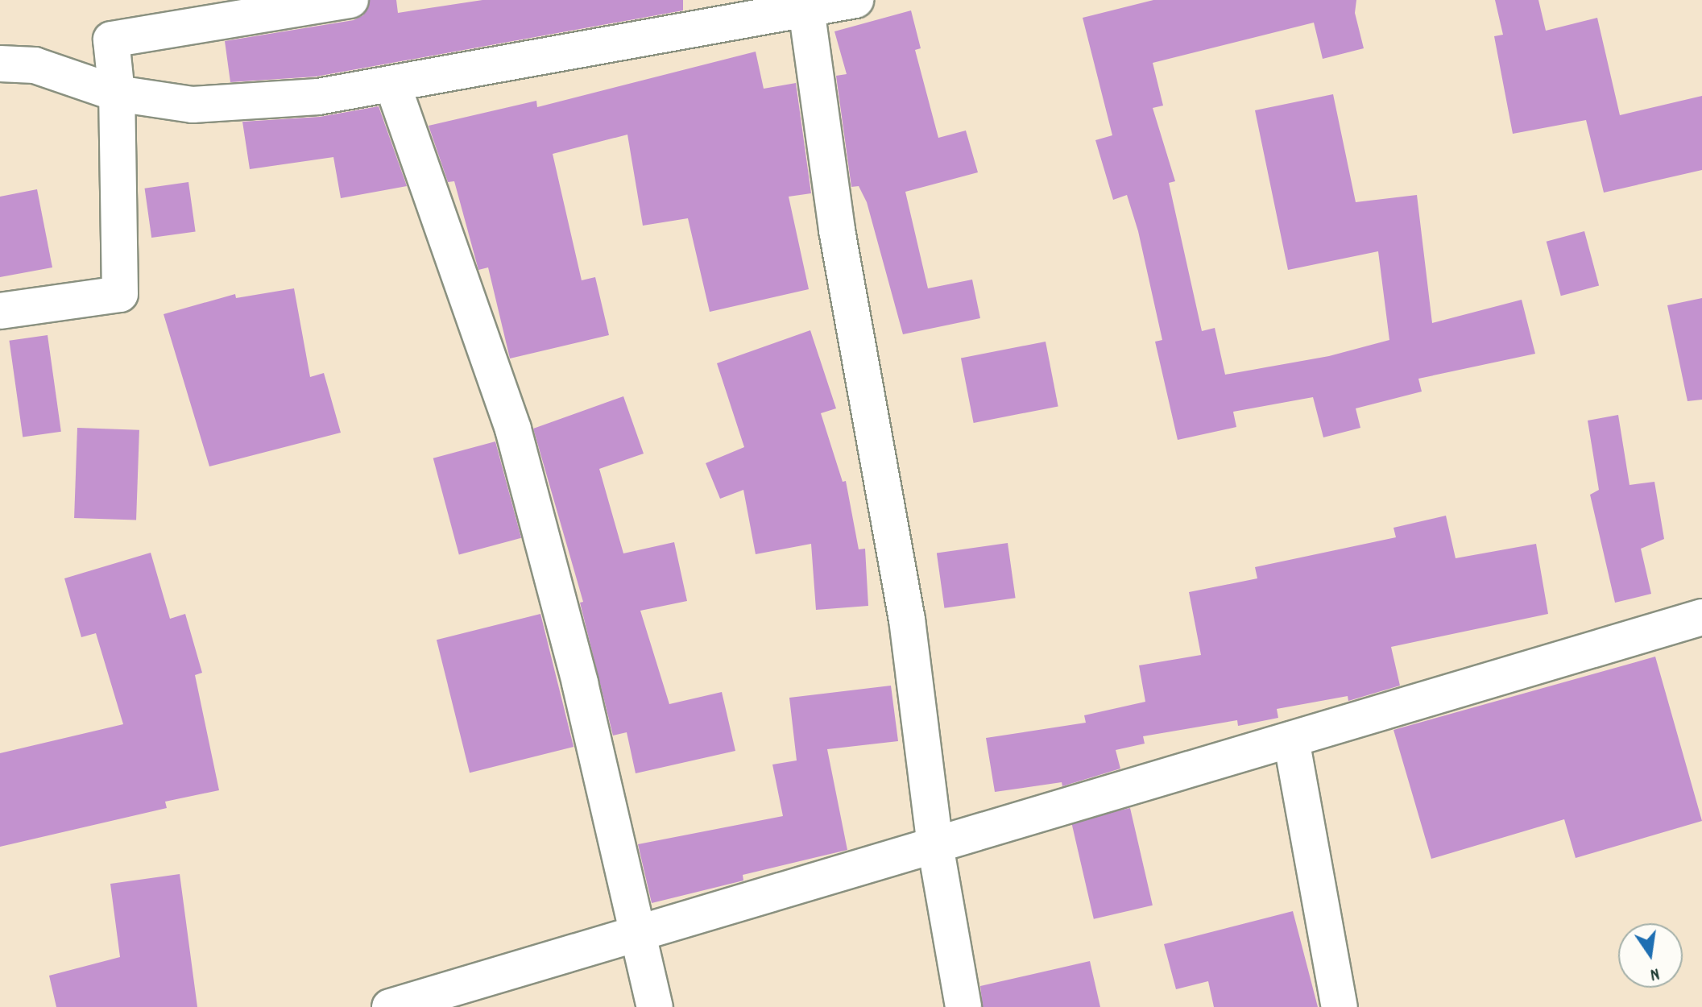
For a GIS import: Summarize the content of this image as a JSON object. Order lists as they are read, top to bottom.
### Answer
{
  "north": "bottom"
}
